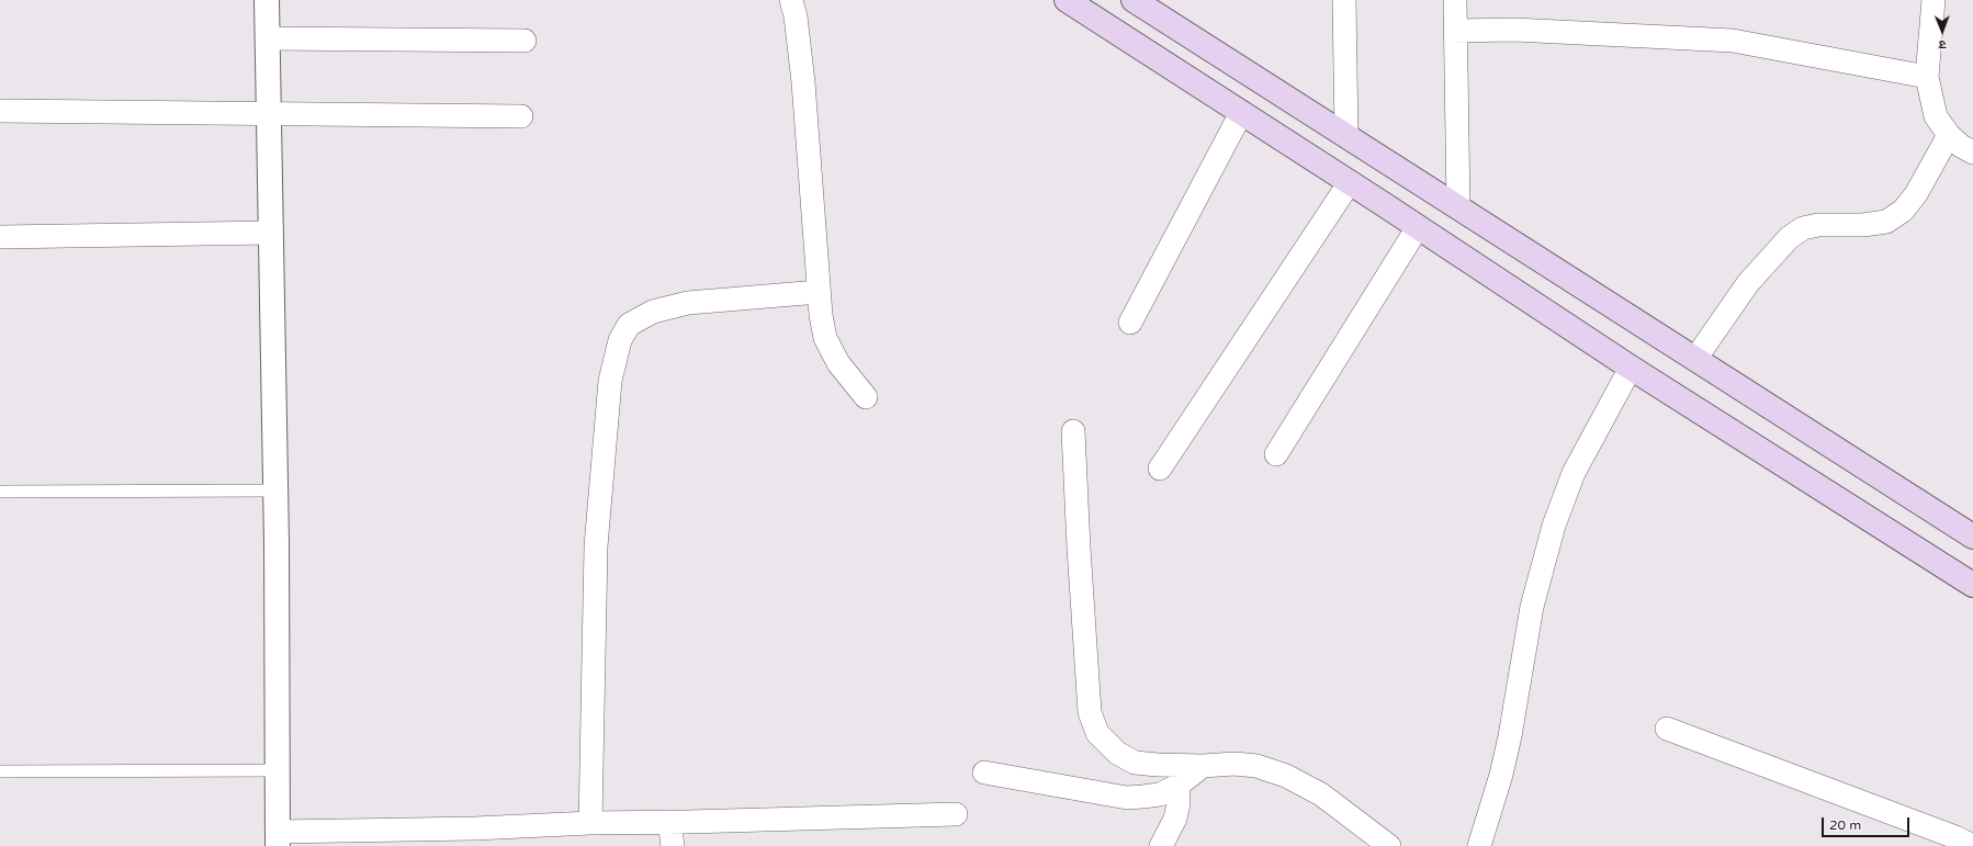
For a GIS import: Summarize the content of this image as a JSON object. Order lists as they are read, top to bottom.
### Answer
{
  "scale_bar": "20 m",
  "north": "bottom"
}
